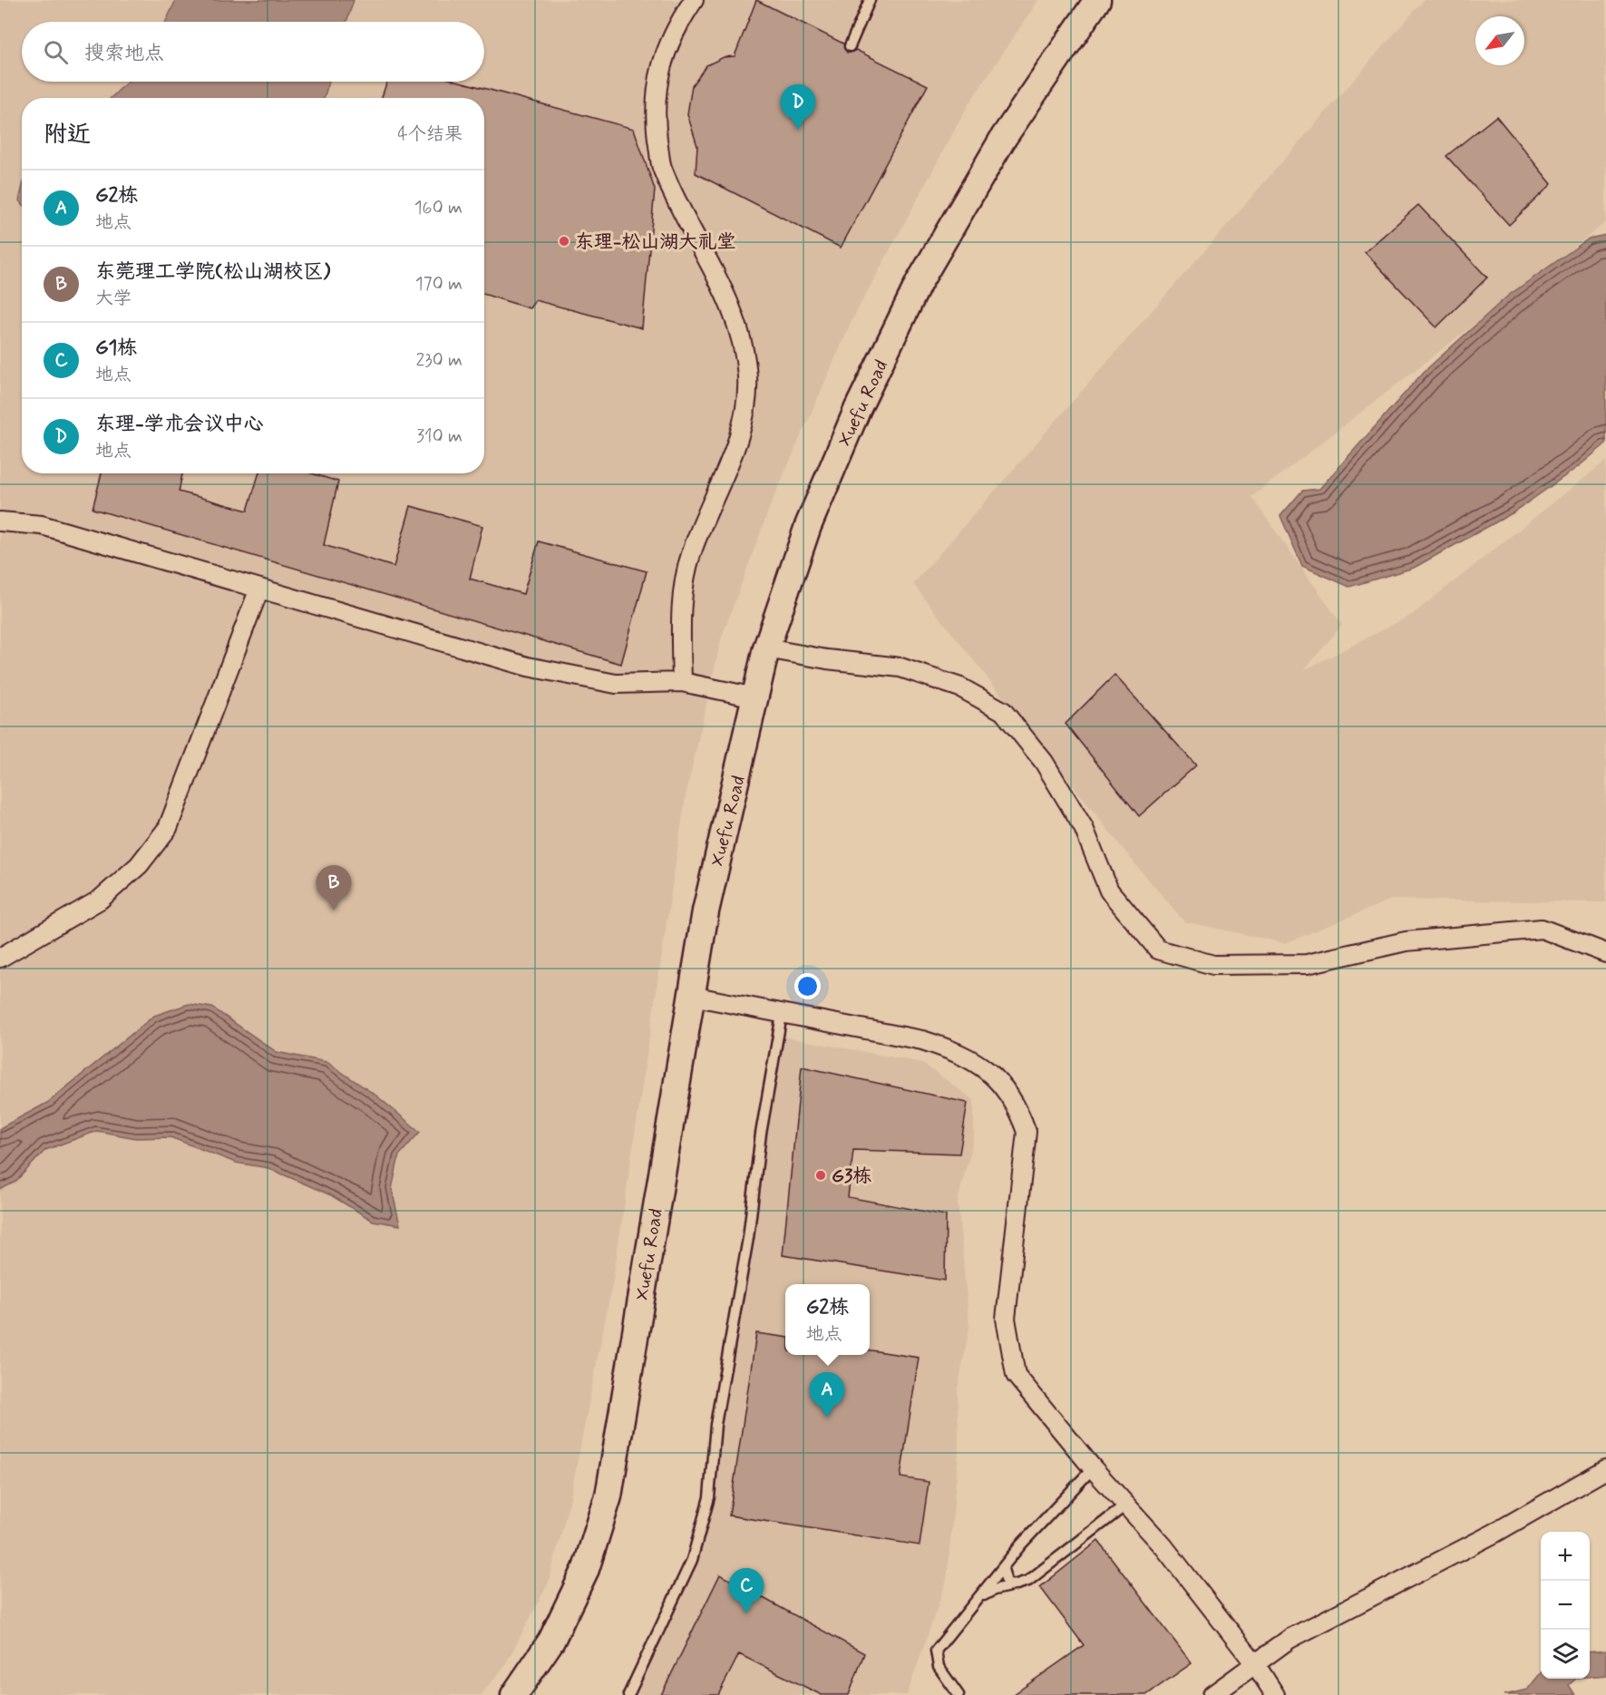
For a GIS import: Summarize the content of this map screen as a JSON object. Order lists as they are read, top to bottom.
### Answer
{
  "streets": {
    "street": ["Xuefu Road"]
  },
  "places": ["东理-松山湖大礼堂", "G3栋"],
  "north": "bottom left",
  "page": {
    "search": "搜索地点",
    "pins": [
      "D",
      "B",
      "A",
      "C"
    ],
    "heading": ["附近", "4个结果"],
    "list": [
      {
        "mark": "A",
        "name": "G2栋",
        "note": "地点",
        "value": "160 m"
      },
      {
        "mark": "B",
        "name": "东莞理工学院(松山湖校区)",
        "note": "大学",
        "value": "170 m"
      },
      {
        "mark": "C",
        "name": "G1栋",
        "note": "地点",
        "value": "230 m"
      },
      {
        "mark": "D",
        "name": "东理-学术会议中心",
        "note": "地点",
        "value": "310 m"
      }
    ],
    "popup": ["G2栋", "地点"],
    "map_buttons": ["+", "−"]
  }
}
